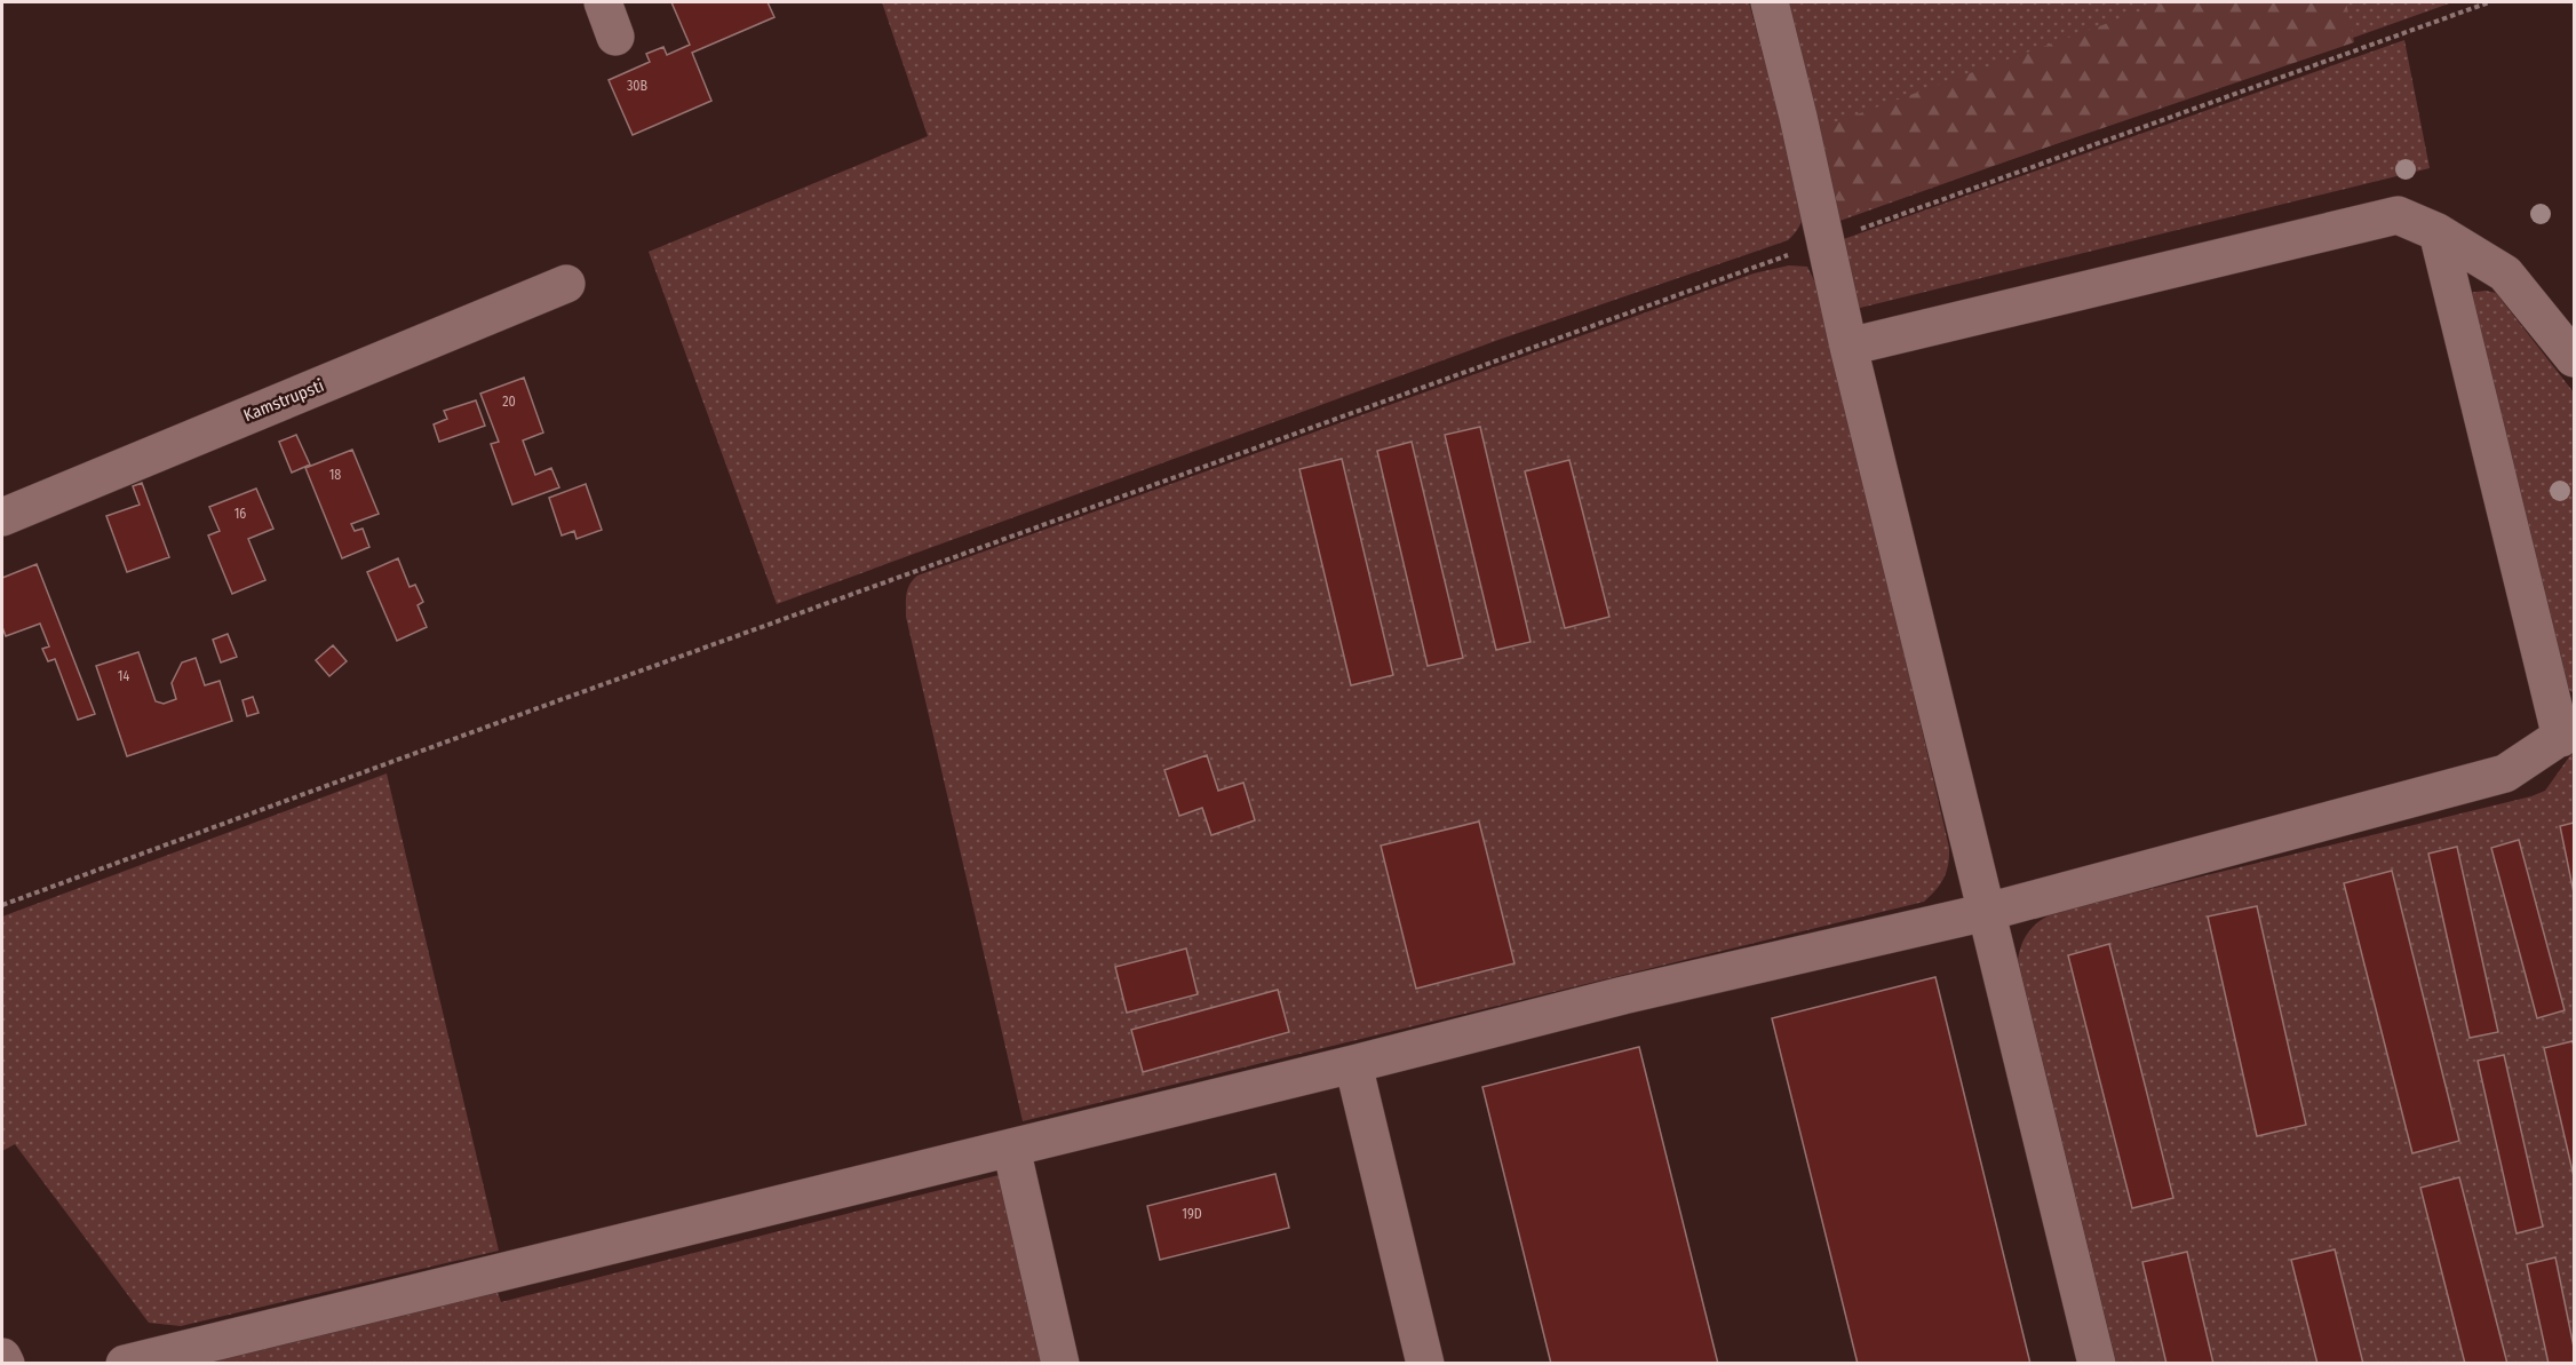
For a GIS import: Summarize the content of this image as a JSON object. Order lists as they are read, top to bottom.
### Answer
{
  "streets": {
    "street": ["Kamstrupsti"]
  },
  "house_numbers": [
    "30B",
    "20",
    "18",
    "16",
    "14",
    "19D"
  ]
}
